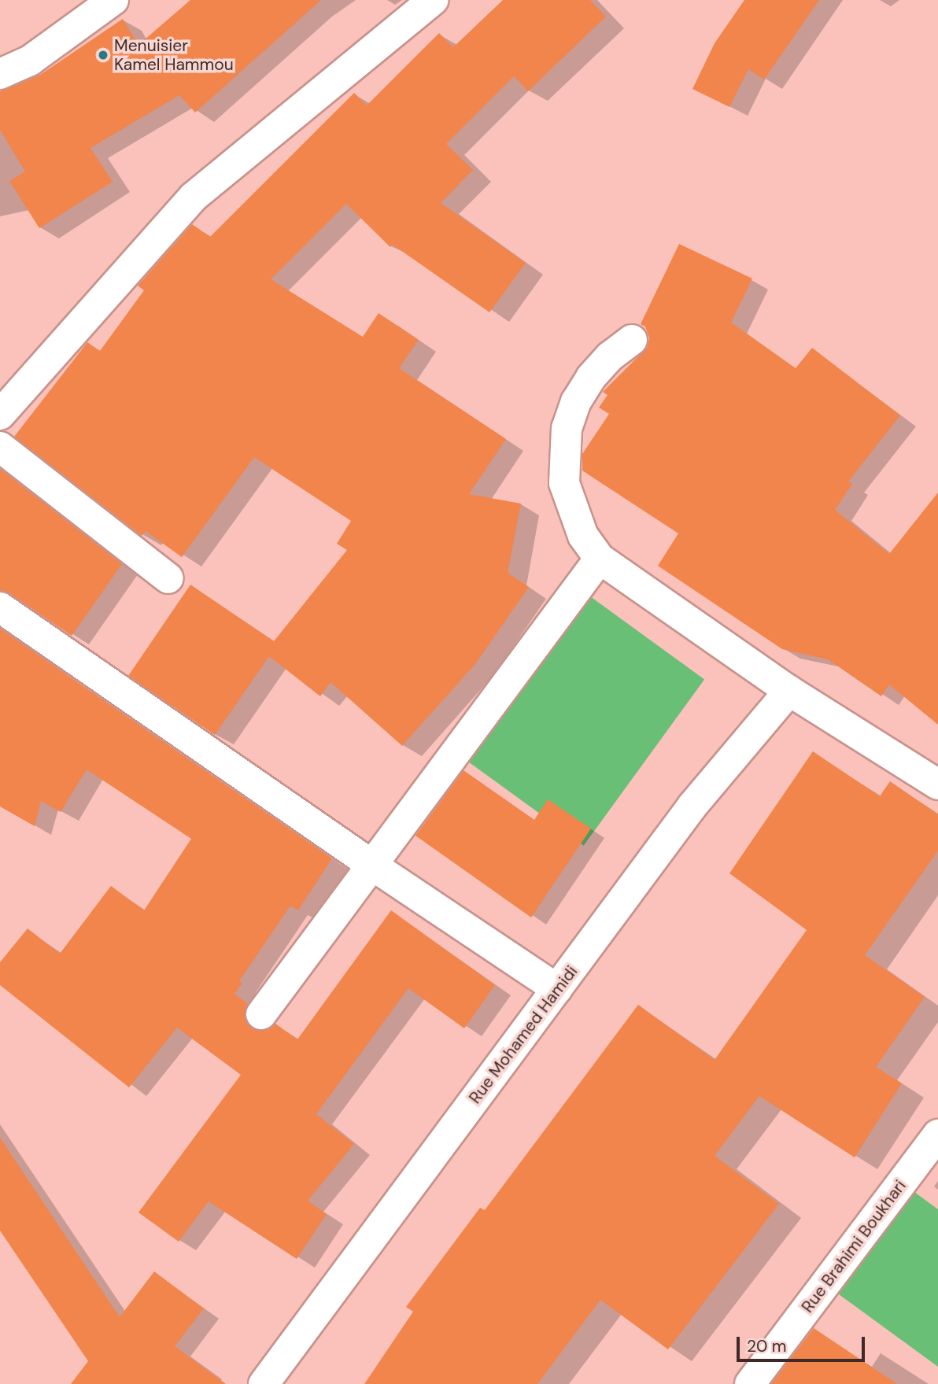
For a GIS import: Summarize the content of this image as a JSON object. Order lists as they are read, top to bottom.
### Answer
{
  "streets": {
    "street": ["Rue Mohamed Hamidi", "Rue Brahimi Boukhari"]
  },
  "places": ["Menuisier Kamel Hammou"],
  "scale_bar": "20 m"
}
